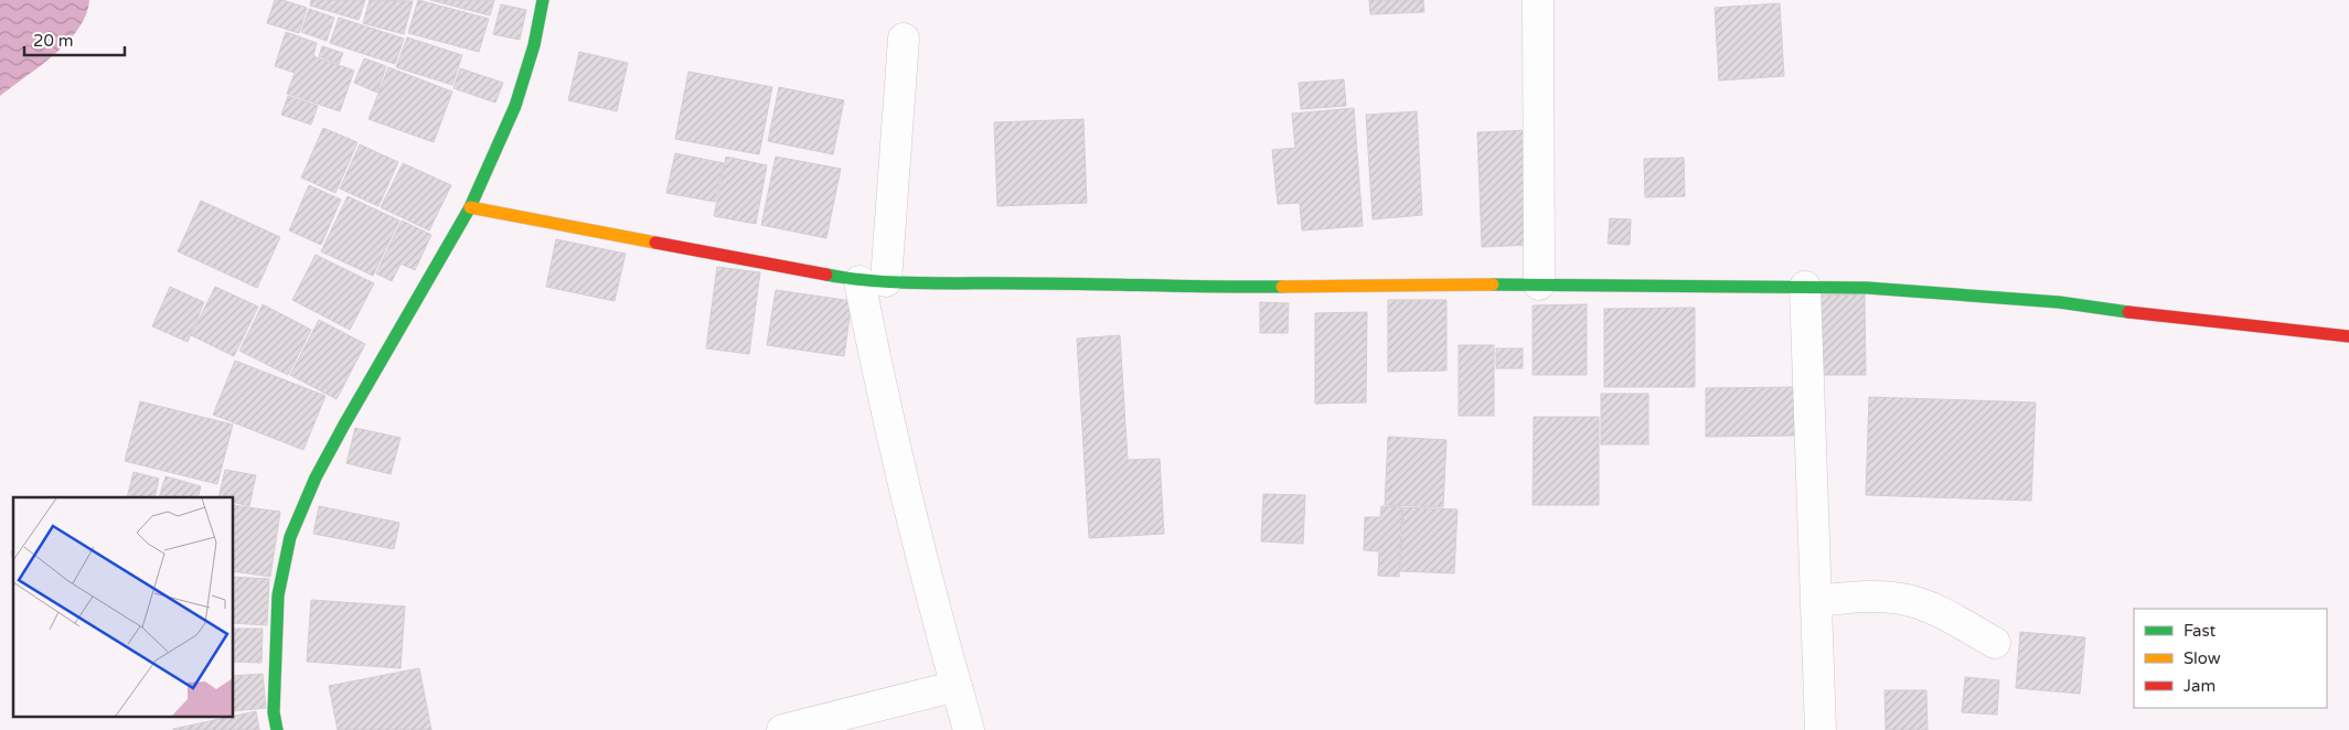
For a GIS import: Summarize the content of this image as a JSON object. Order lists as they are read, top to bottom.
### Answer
{
  "legend": ["Fast", "Slow", "Jam"],
  "scale_bar": "20 m"
}
